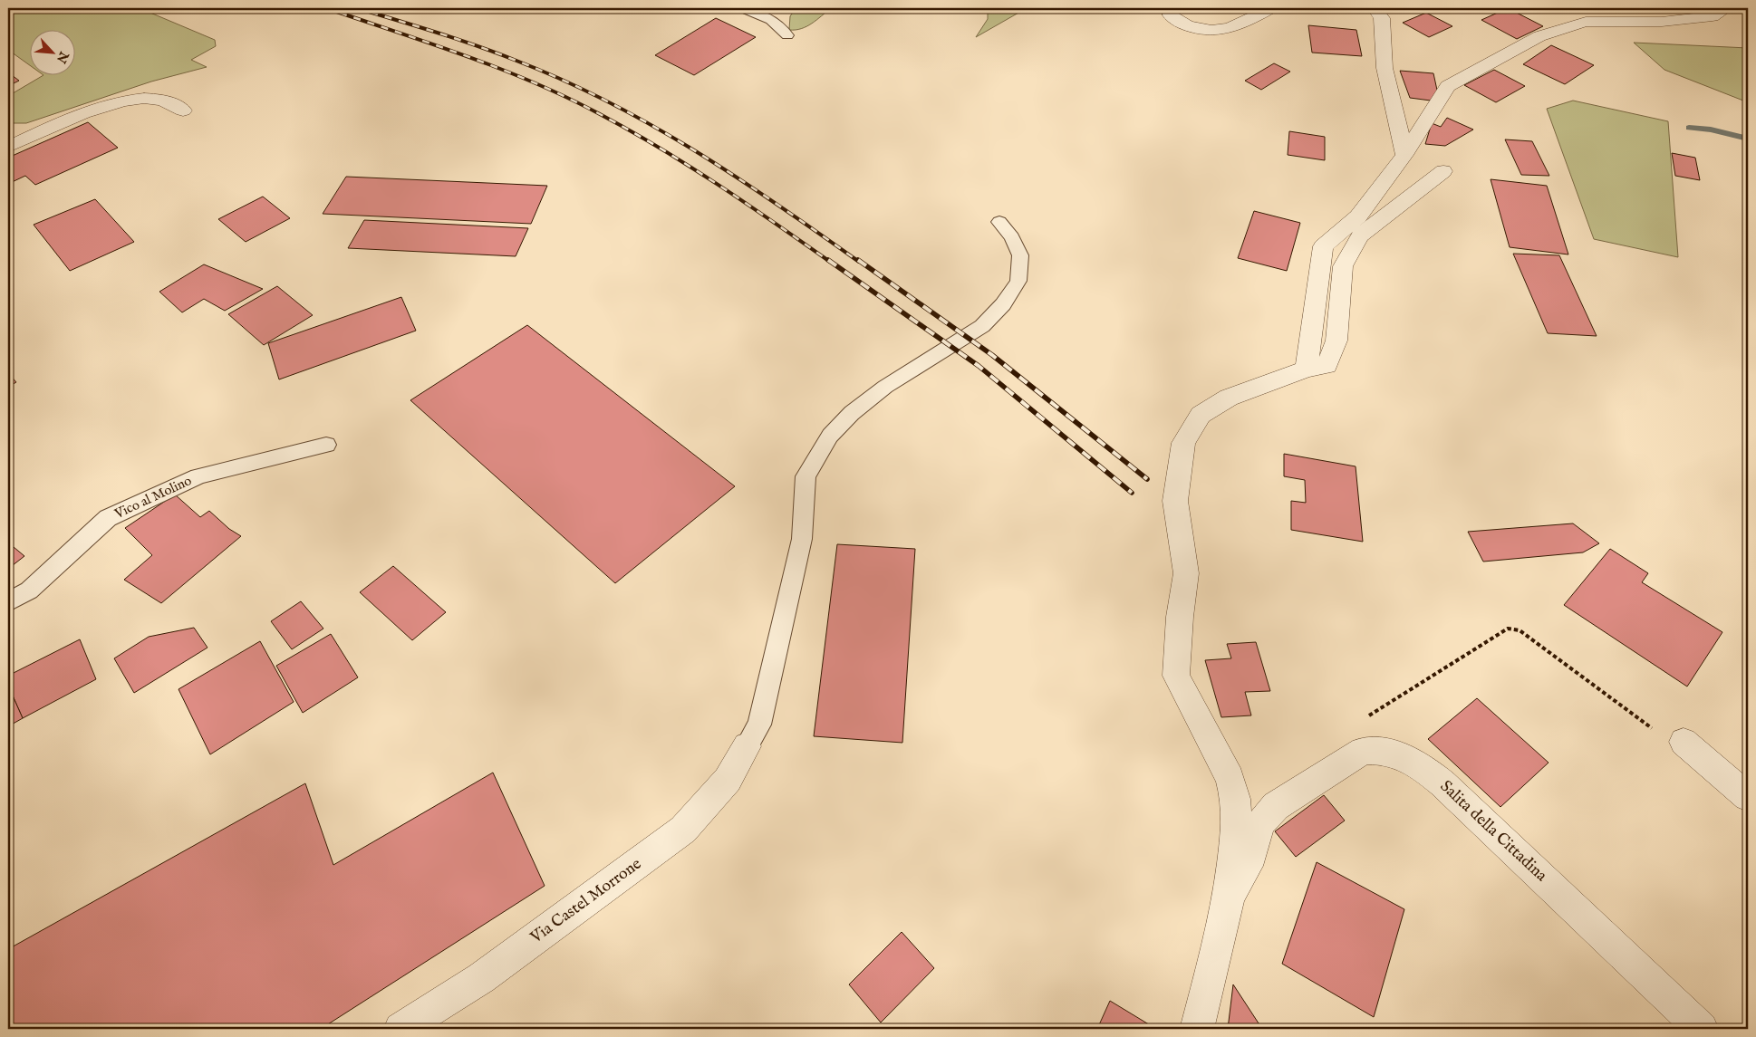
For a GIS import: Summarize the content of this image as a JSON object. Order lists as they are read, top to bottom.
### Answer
{
  "streets": {
    "street": ["Salita della Cittadina", "Via Castel Morrone"],
    "lane": ["Vico al Molino"]
  },
  "north": "bottom right"
}
